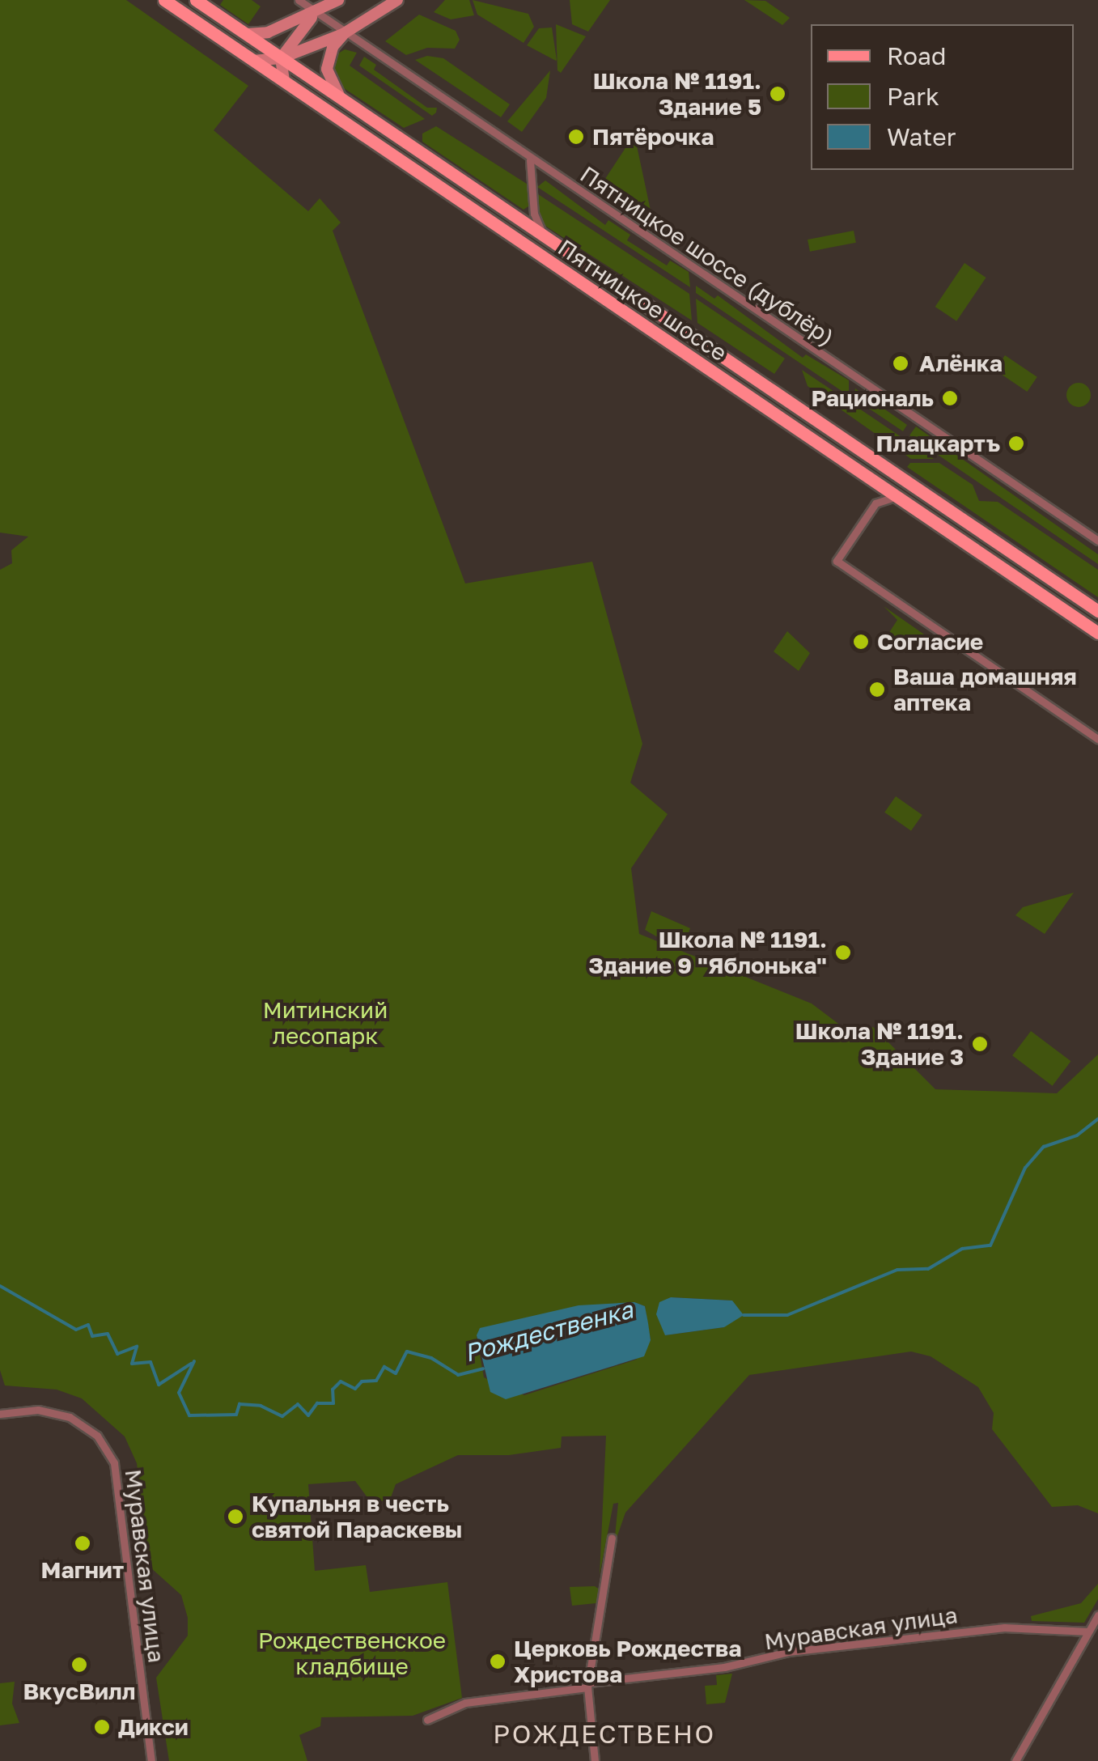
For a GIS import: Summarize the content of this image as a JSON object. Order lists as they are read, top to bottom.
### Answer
{
  "streets": {
    "main road": ["Пятницкое шоссе"],
    "street": ["Пятницкое шоссе (дублёр)", "Муравская улица"]
  },
  "districts": ["РОЖДЕСТВЕНО"],
  "water": ["Рождественка"],
  "parks": ["Митинский лесопарк", "Рождественское кладбище"],
  "places": [
    "Школа № 1191. Здание 5",
    "Пятёрочка",
    "Алёнка",
    "Рациональ",
    "Плацкартъ",
    "Согласие",
    "Ваша домашняя аптека",
    "Школа № 1191. Здание 9 \"Яблонька\"",
    "Школа № 1191. Здание 3",
    "Купальня в честь святой Параскевы",
    "Магнит",
    "Церковь Рождества Христова",
    "ВкусВилл",
    "Дикси"
  ],
  "legend": ["Road", "Park", "Water"]
}
